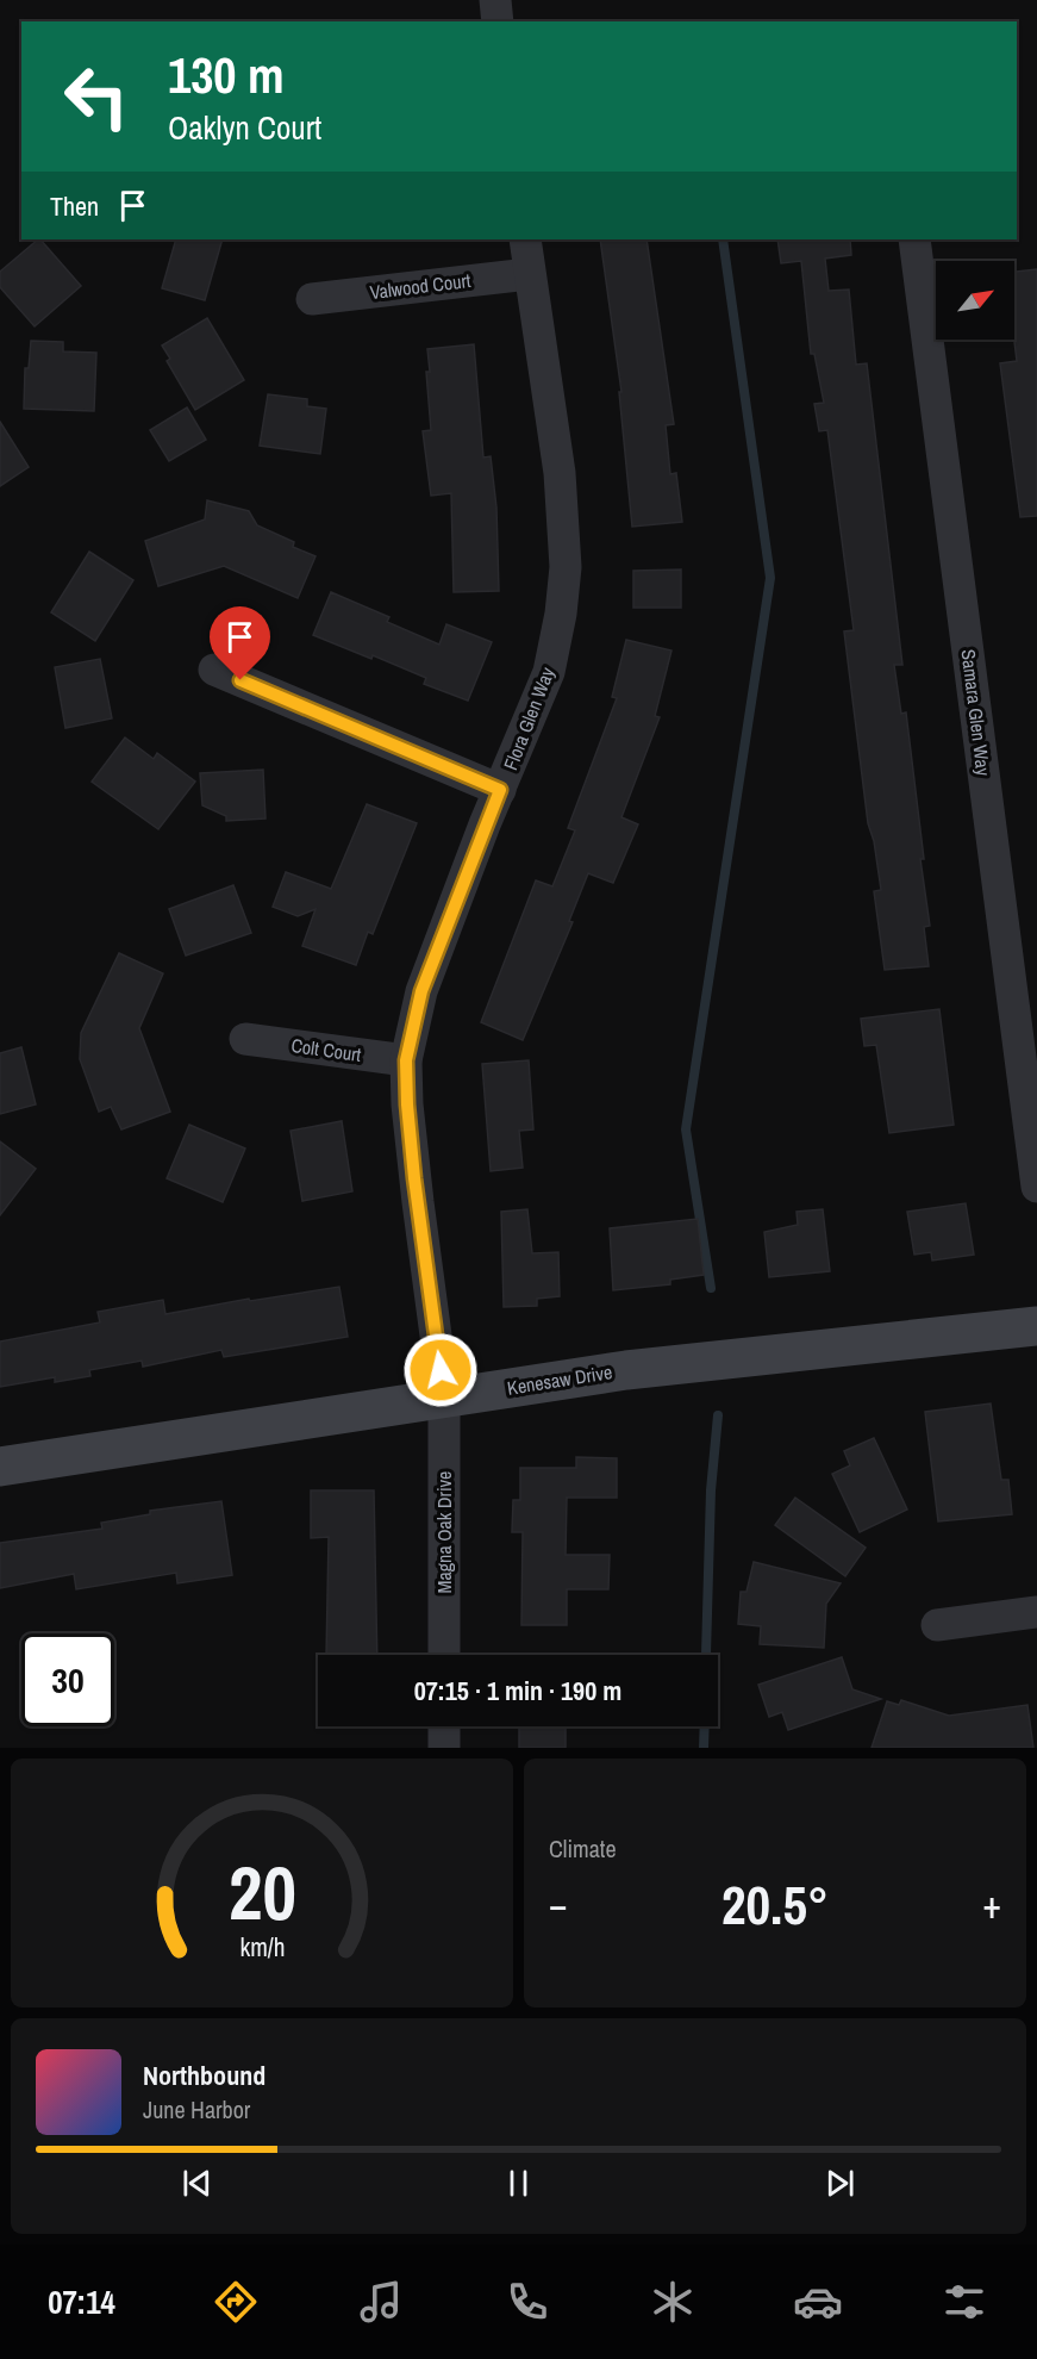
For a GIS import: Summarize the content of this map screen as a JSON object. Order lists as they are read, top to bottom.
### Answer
{
  "streets": {
    "street": [
      "Valwood Court",
      "Samara Glen Way",
      "Flora Glen Way",
      "Colt Court",
      "Kenesaw Drive",
      "Magna Oak Drive"
    ]
  },
  "crossings": [
    ["Valwood Court", "Flora Glen Way"],
    ["Flora Glen Way", "Colt Court"],
    ["Flora Glen Way", "Kenesaw Drive"],
    ["Flora Glen Way", "Magna Oak Drive"],
    ["Kenesaw Drive", "Magna Oak Drive"]
  ],
  "north": "top right",
  "page": {
    "turn": ["130 m", "Oaklyn Court"],
    "then": "Then",
    "limit": "30",
    "trip": "07:15 · 1 min · 190 m",
    "tile": "Climate",
    "heat": ["−", "20.5°", "+"],
    "song": ["Northbound", "June Harbor"],
    "tabs": "07:14",
    "gauge": ["20", "km/h"]
  }
}
